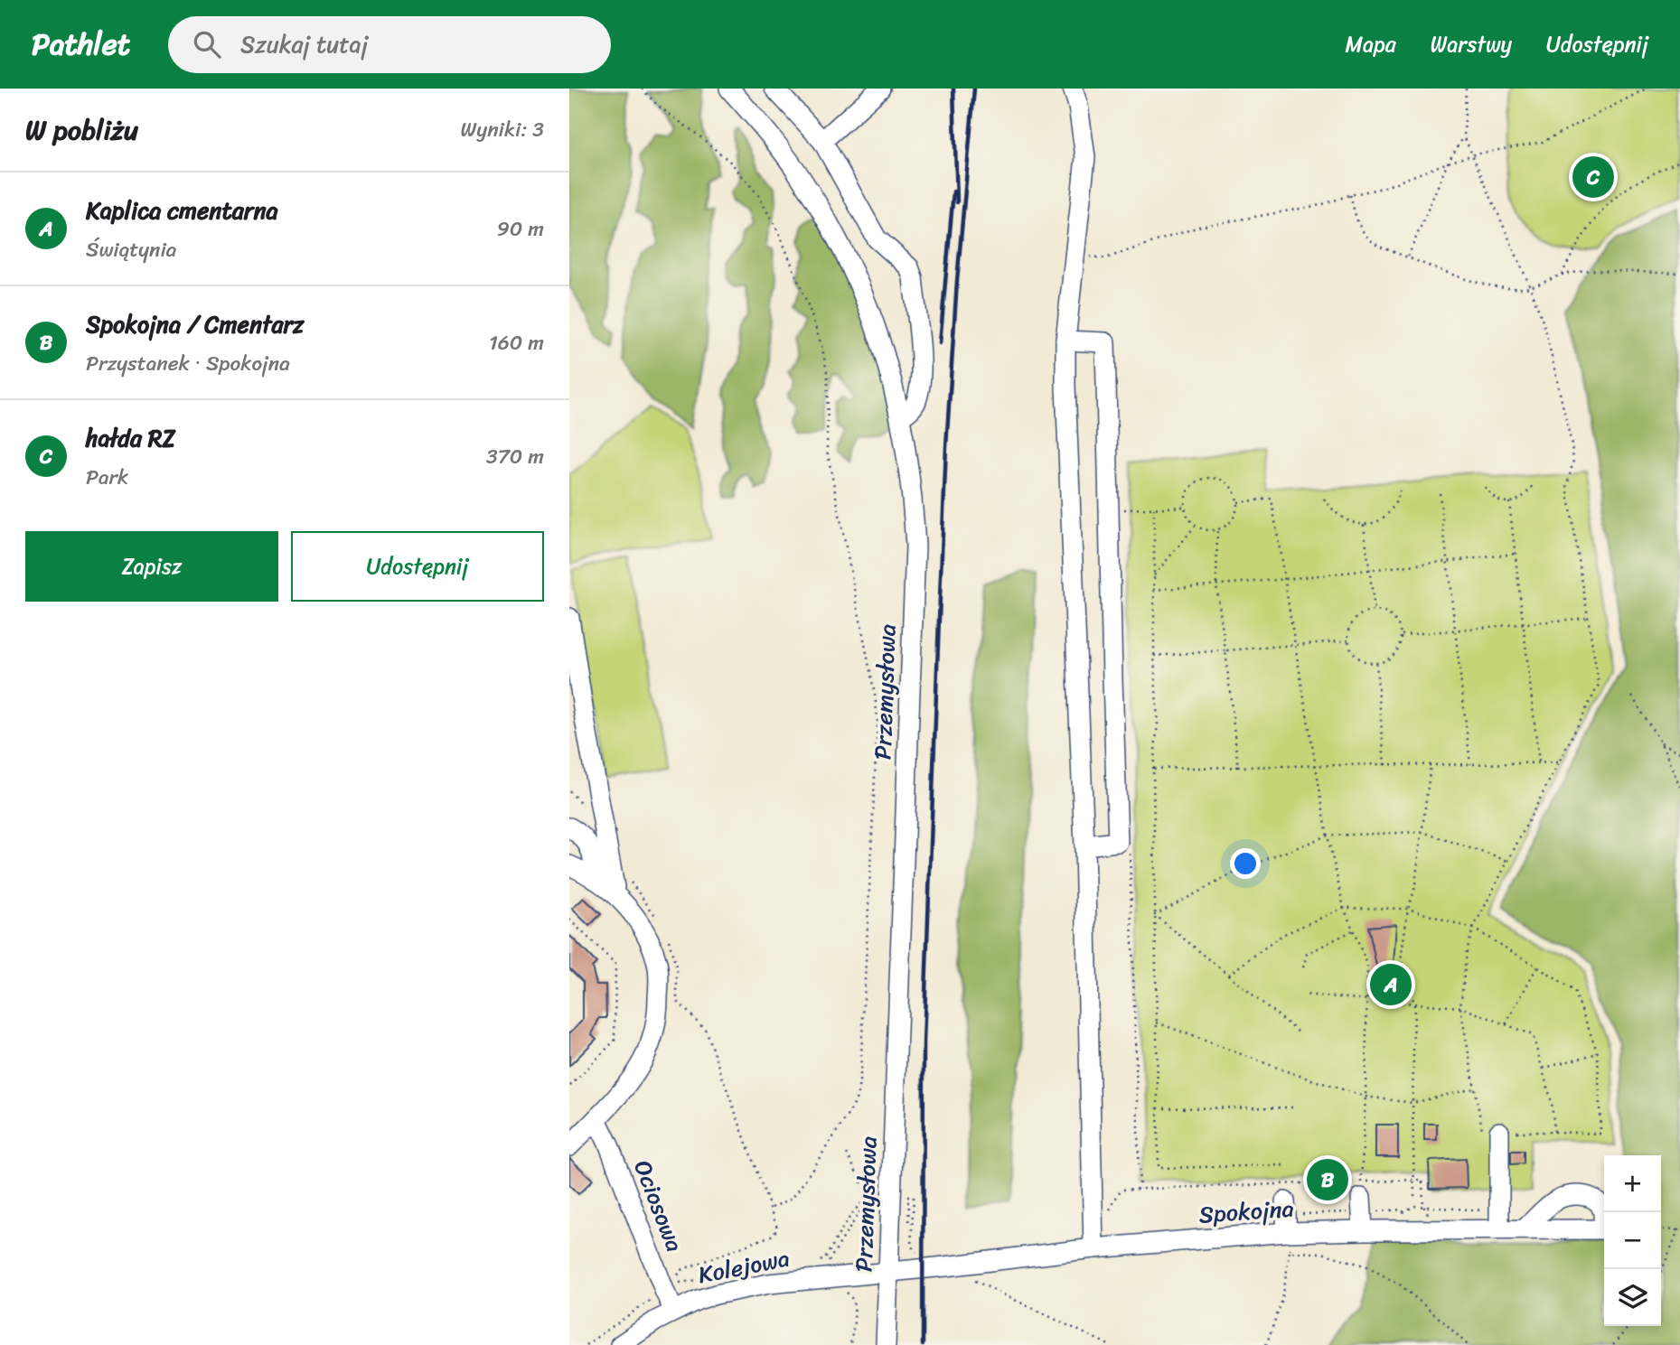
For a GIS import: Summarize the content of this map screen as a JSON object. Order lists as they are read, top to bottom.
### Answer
{
  "streets": {
    "street": [
      "Przemysłowa",
      "Ociosowa",
      "Spokojna",
      "Kolejowa"
    ]
  },
  "crossings": [
    ["Przemysłowa", "Spokojna"],
    ["Przemysłowa", "Kolejowa"],
    ["Ociosowa", "Kolejowa"],
    ["Spokojna", "Kolejowa"]
  ],
  "page": {
    "header": "Pathlet",
    "search": "Szukaj tutaj",
    "nav": ["Mapa", "Warstwy", "Udostępnij"],
    "heading": ["W pobliżu", "Wyniki: 3"],
    "pins": ["C", "A", "B"],
    "list": [
      {
        "mark": "A",
        "name": "Kaplica cmentarna",
        "note": "Świątynia",
        "value": "90 m"
      },
      {
        "mark": "B",
        "name": "Spokojna / Cmentarz",
        "note": "Przystanek · Spokojna",
        "value": "160 m"
      },
      {
        "mark": "C",
        "name": "hałda RZ",
        "note": "Park",
        "value": "370 m"
      }
    ],
    "buttons": ["Zapisz", "Udostępnij"],
    "map_buttons": ["+", "−"]
  }
}
